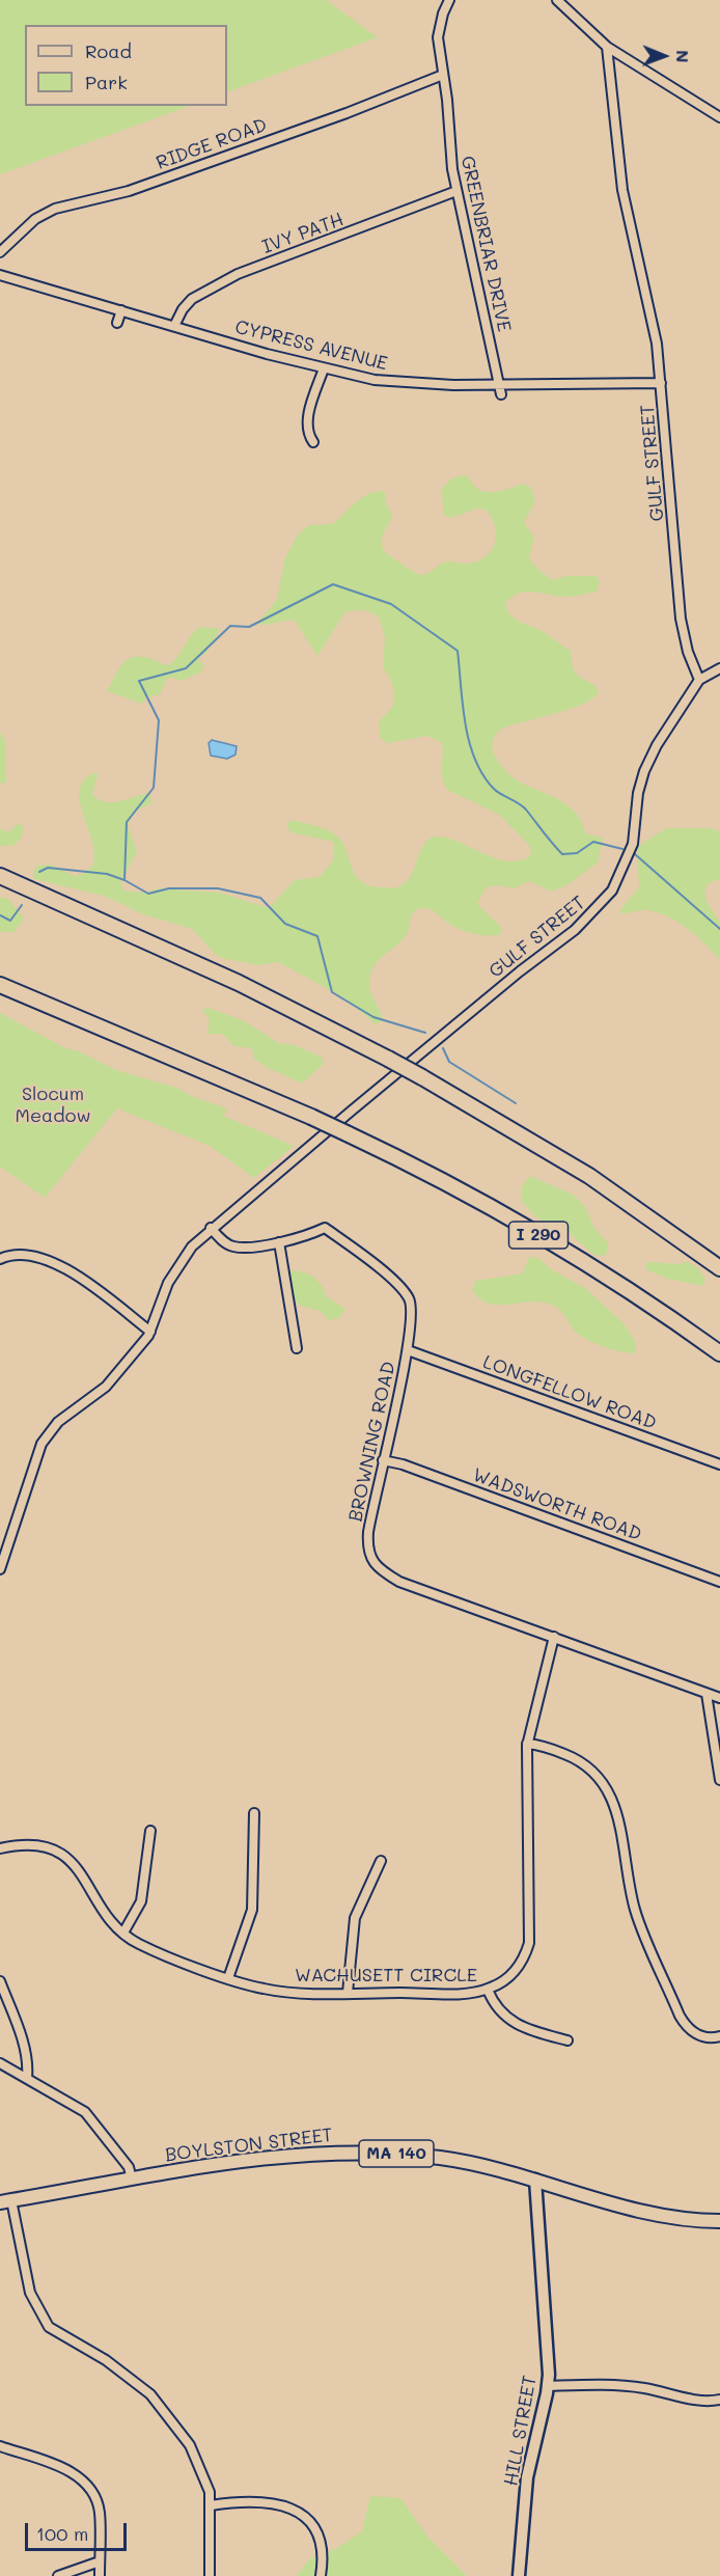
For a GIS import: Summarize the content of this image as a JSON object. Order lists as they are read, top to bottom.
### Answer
{
  "streets": {
    "highway": ["I 290"],
    "main road": ["BOYLSTON STREET", "MA 140"],
    "street": [
      "RIDGE ROAD",
      "IVY PATH",
      "GREENBRIAR DRIVE",
      "CYPRESS AVENUE",
      "GULF STREET",
      "LONGFELLOW ROAD",
      "BROWNING ROAD",
      "WADSWORTH ROAD",
      "WACHUSETT CIRCLE",
      "HILL STREET"
    ]
  },
  "crossings": [
    ["RIDGE ROAD", "GREENBRIAR DRIVE"],
    ["IVY PATH", "GREENBRIAR DRIVE"],
    ["IVY PATH", "CYPRESS AVENUE"],
    ["GREENBRIAR DRIVE", "CYPRESS AVENUE"],
    ["CYPRESS AVENUE", "GULF STREET"],
    ["GULF STREET", "BROWNING ROAD"],
    ["LONGFELLOW ROAD", "BROWNING ROAD"],
    ["BROWNING ROAD", "WADSWORTH ROAD"],
    ["BROWNING ROAD", "WACHUSETT CIRCLE"],
    ["BOYLSTON STREET", "HILL STREET"]
  ],
  "parks": ["Slocum Meadow"],
  "legend": ["Road", "Park"],
  "scale_bar": "100 m",
  "north": "right"
}
